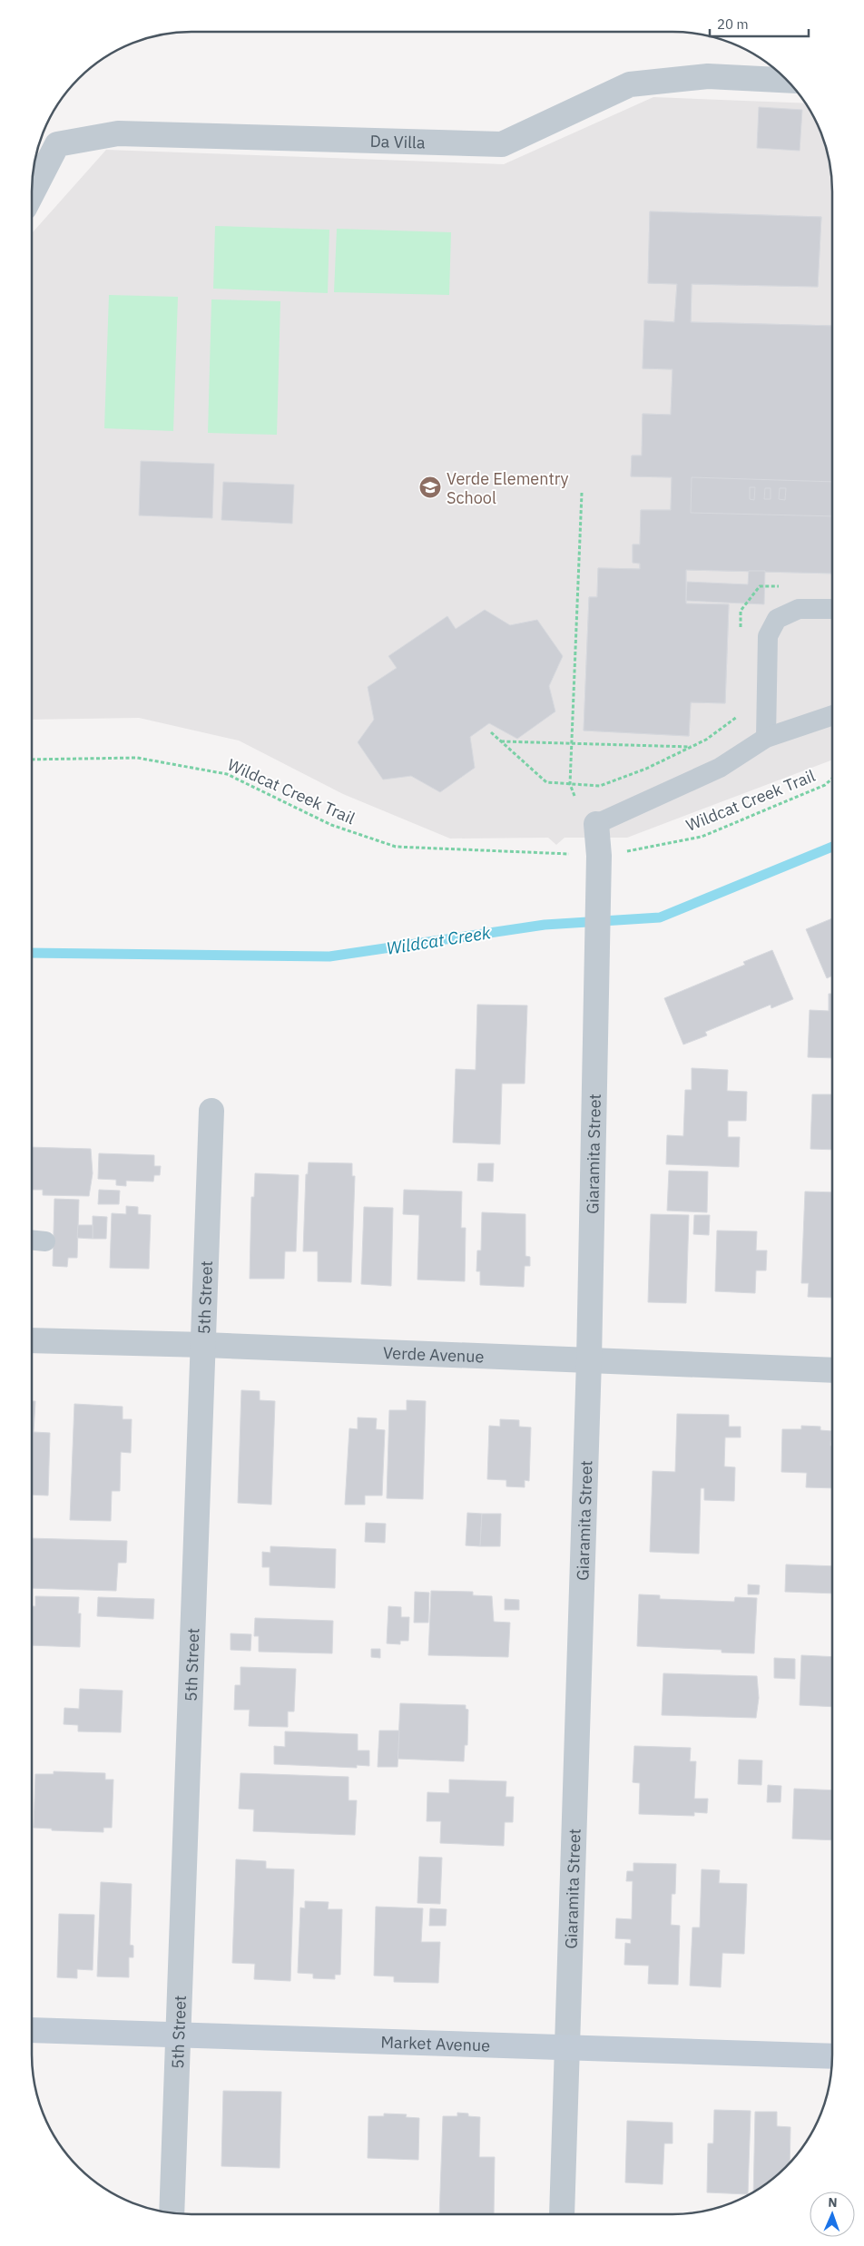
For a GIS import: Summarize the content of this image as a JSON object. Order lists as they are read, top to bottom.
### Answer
{
  "streets": {
    "street": [
      "Da Villa",
      "Giaramita Street",
      "5th Street",
      "Verde Avenue",
      "Market Avenue"
    ],
    "path": ["Wildcat Creek Trail"]
  },
  "crossings": [
    ["Giaramita Street", "Verde Avenue"],
    ["Giaramita Street", "Market Avenue"],
    ["5th Street", "Verde Avenue"],
    ["5th Street", "Market Avenue"]
  ],
  "water": ["Wildcat Creek"],
  "places": {
    "school or university": ["Verde Elementry School"]
  },
  "scale_bar": "20 m",
  "north": "top"
}
